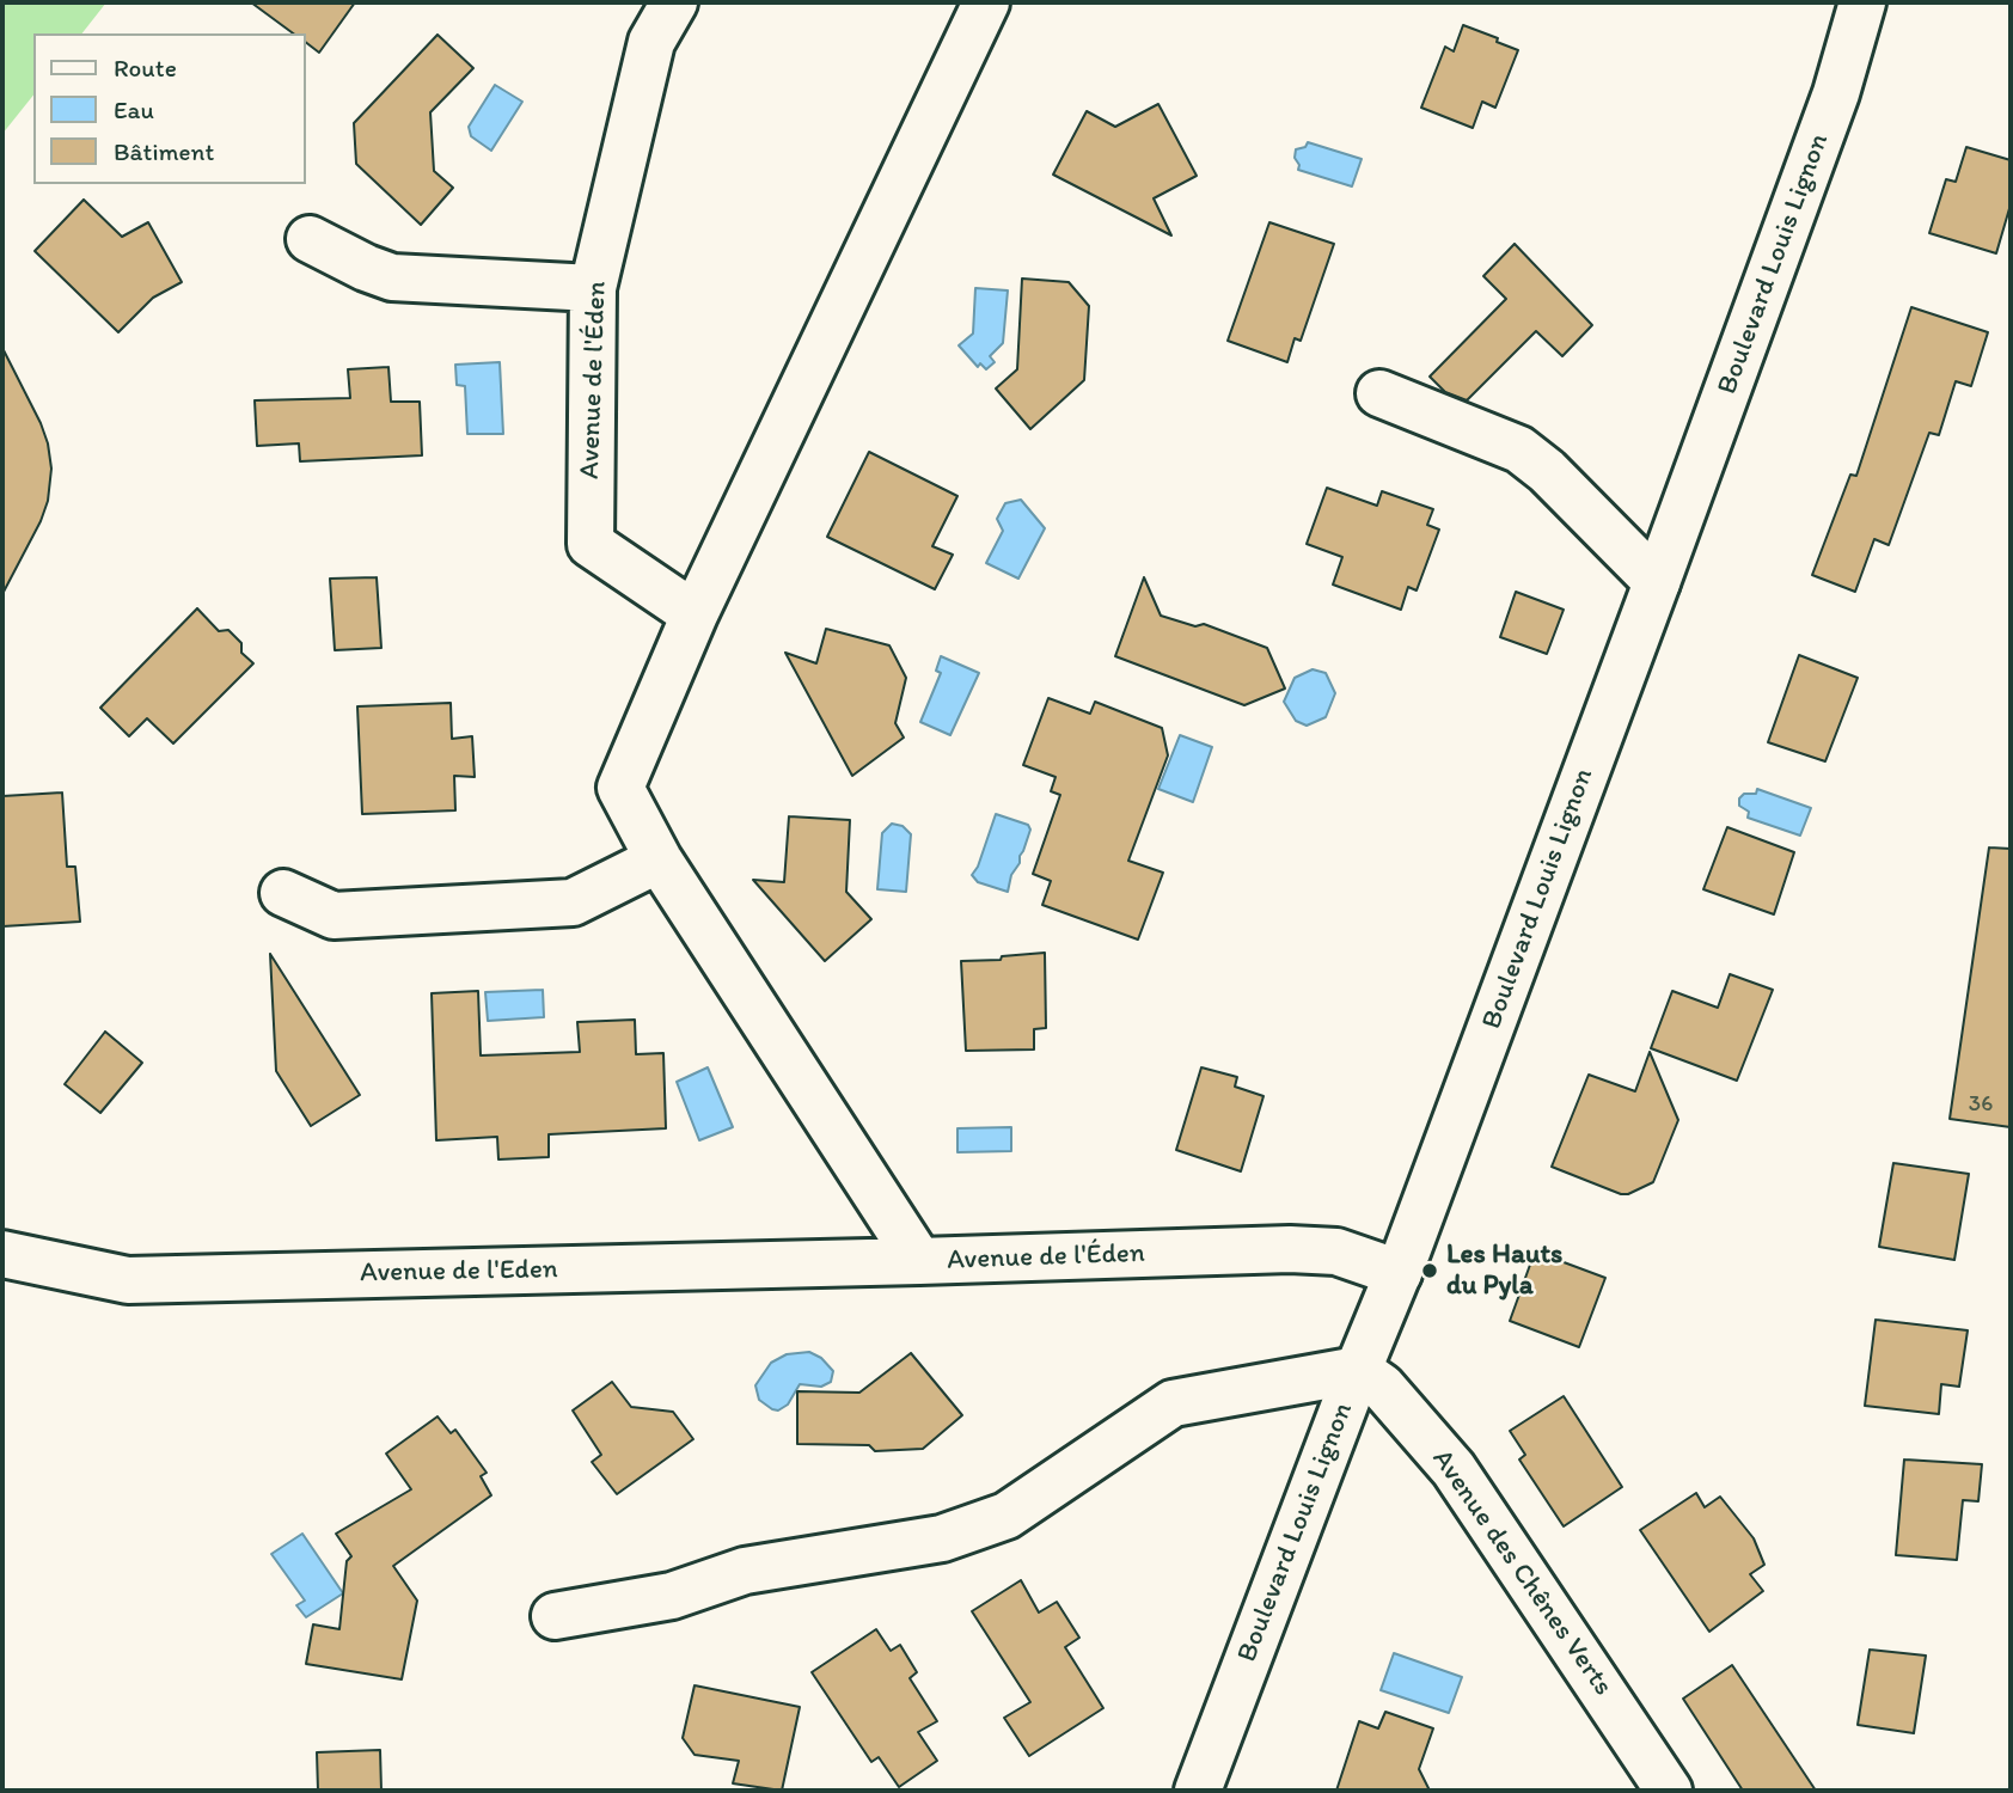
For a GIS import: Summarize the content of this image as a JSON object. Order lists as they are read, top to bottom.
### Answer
{
  "streets": {
    "street": [
      "Boulevard Louis Lignon",
      "Avenue de l'Éden",
      "Avenue de l'Eden",
      "Avenue des Chênes Verts"
    ]
  },
  "crossings": [
    ["Boulevard Louis Lignon", "Avenue de l'Éden"],
    ["Boulevard Louis Lignon", "Avenue des Chênes Verts"],
    ["Avenue de l'Éden", "Avenue de l'Eden"]
  ],
  "places": ["Les Hauts du Pyla"],
  "house_numbers": ["36"],
  "legend": ["Route", "Eau", "Bâtiment"]
}
